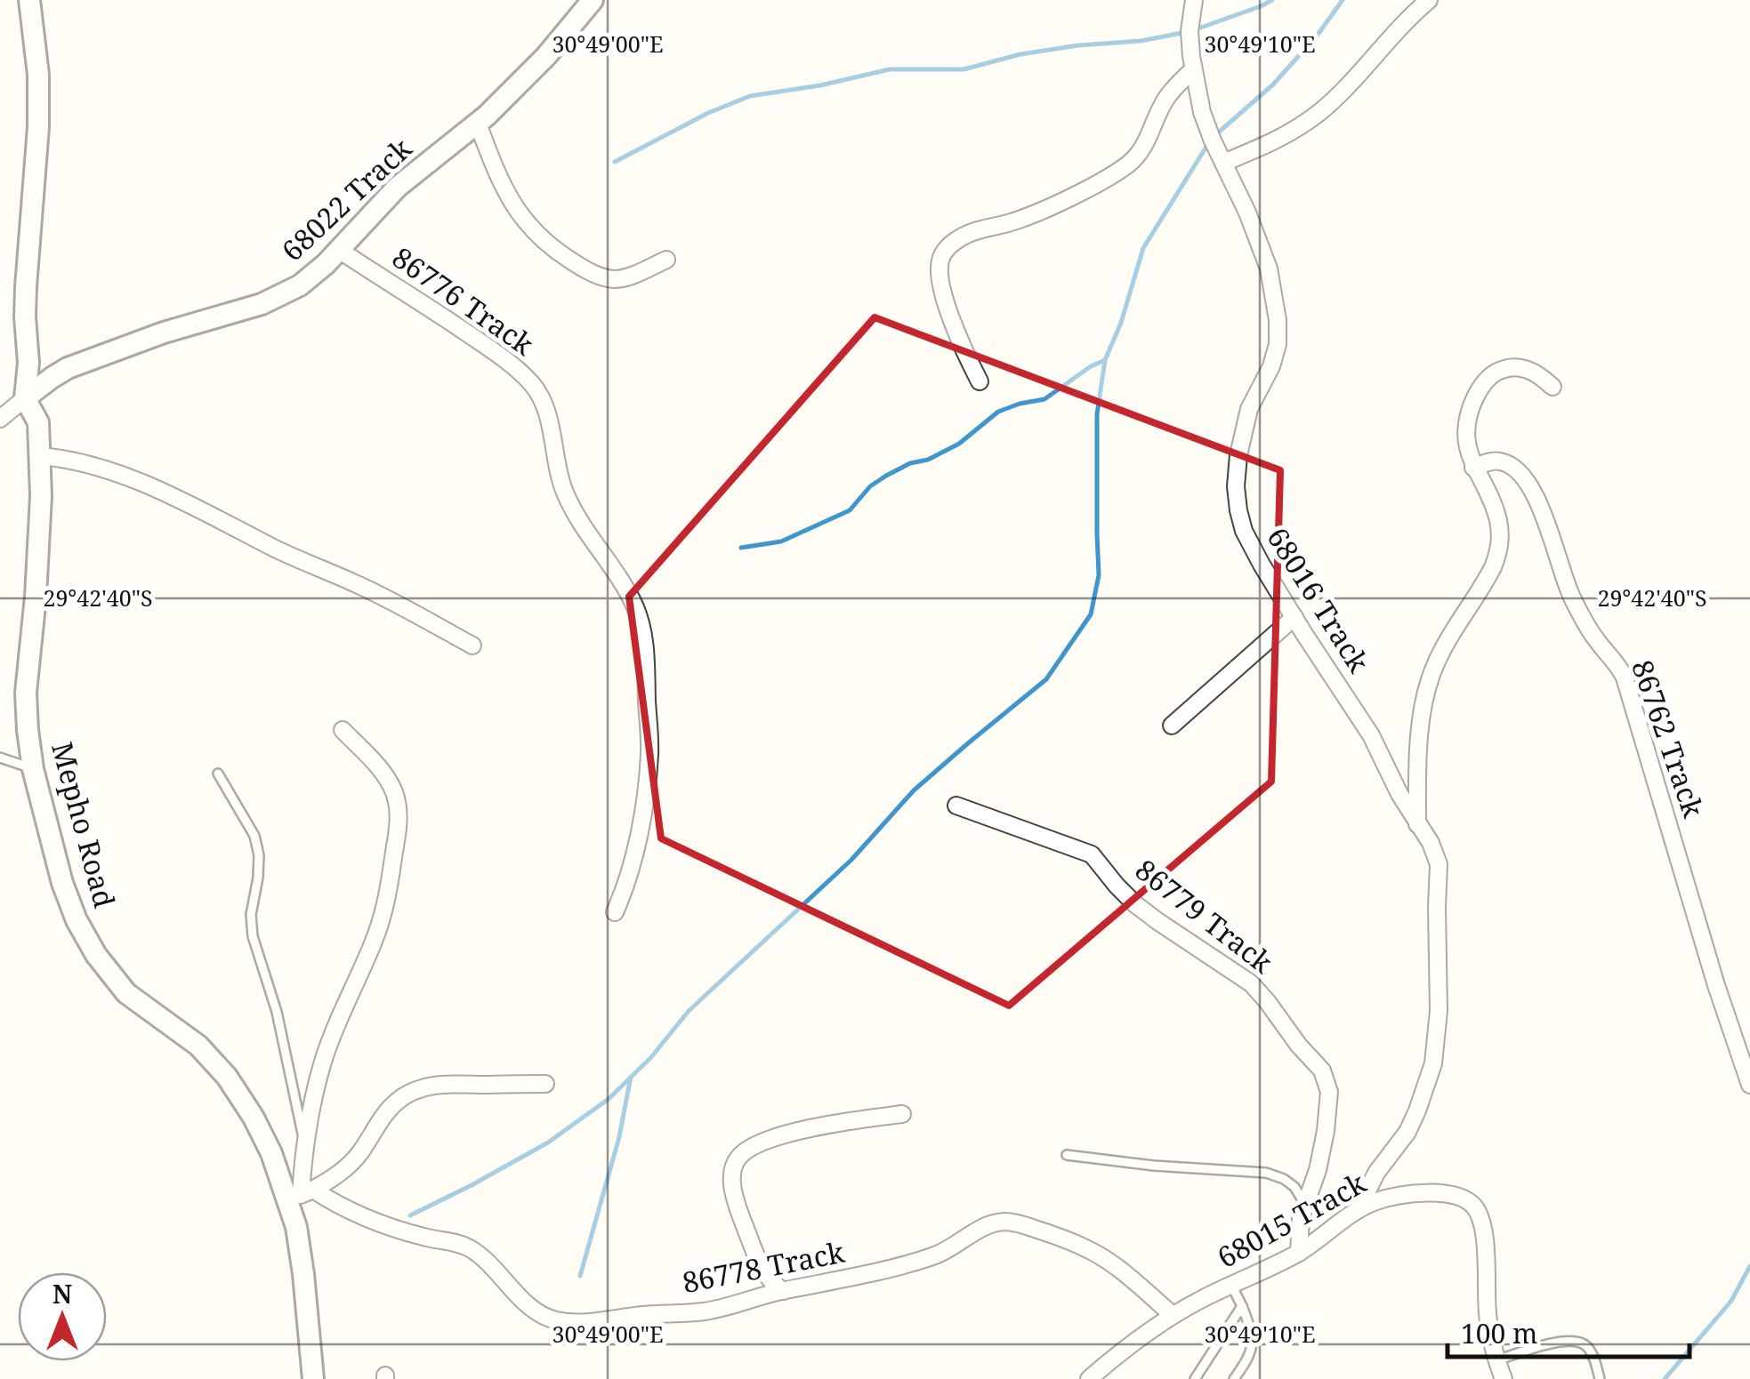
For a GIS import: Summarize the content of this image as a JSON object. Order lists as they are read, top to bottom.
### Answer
{
  "streets": {
    "street": [
      "68022 Track",
      "86776 Track",
      "68016 Track",
      "86762 Track",
      "Mepho Road",
      "86779 Track",
      "68015 Track",
      "86778 Track"
    ]
  },
  "crossings": [
    ["68022 Track", "86776 Track"],
    ["68022 Track", "Mepho Road"],
    ["68016 Track", "68015 Track"],
    ["Mepho Road", "86778 Track"],
    ["86779 Track", "68015 Track"],
    ["68015 Track", "86778 Track"]
  ],
  "scale_bar": "100 m",
  "north": "top",
  "coordinates": ["30°49'00\"E", "30°49'10\"E", "29°42'40\"S"]
}
